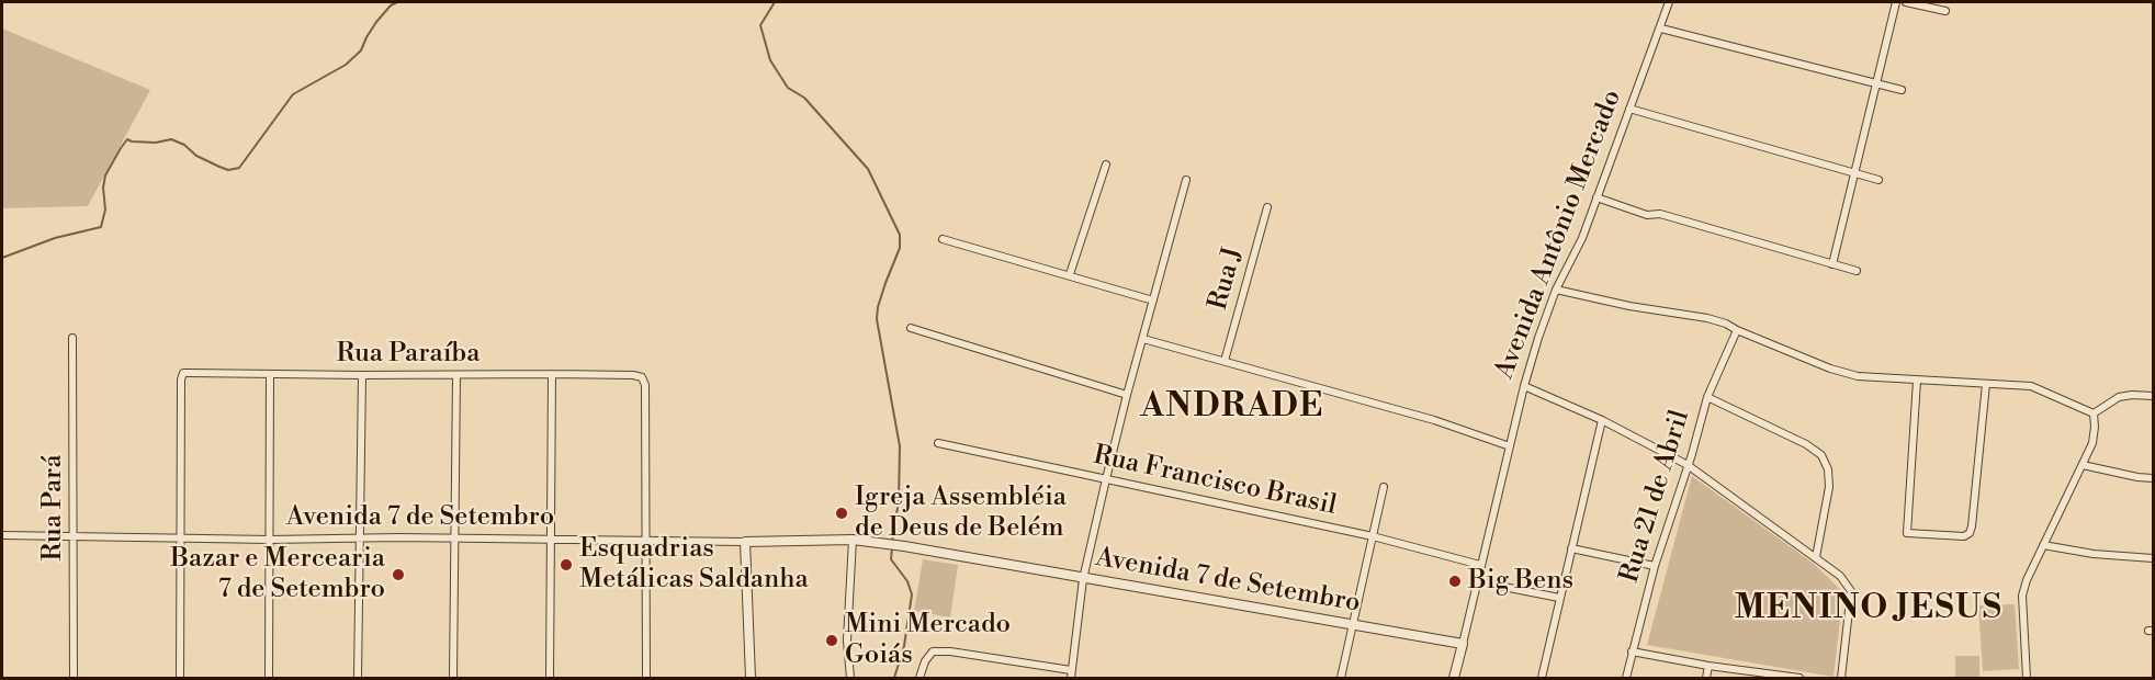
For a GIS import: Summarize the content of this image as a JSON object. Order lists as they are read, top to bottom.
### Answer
{
  "streets": {
    "street": [
      "Avenida Antônio Mercado",
      "Rua J",
      "Rua Paraíba",
      "Rua Francisco Brasil",
      "Rua 21 de Abril",
      "Rua Pará",
      "Avenida 7 de Setembro"
    ]
  },
  "crossings": [
    ["Avenida Antônio Mercado", "Rua Francisco Brasil"],
    ["Avenida Antônio Mercado", "Avenida 7 de Setembro"],
    ["Rua Paraíba", "Avenida 7 de Setembro"],
    ["Rua Pará", "Avenida 7 de Setembro"]
  ],
  "districts": ["ANDRADE", "MENINO JESUS"],
  "places": [
    "Igreja Assembléia de Deus de Belém",
    "Esquadrias Metálicas Saldanha",
    "Bazar e Mercearia 7 de Setembro",
    "Big Bens",
    "Mini Mercado Goiás"
  ]
}
